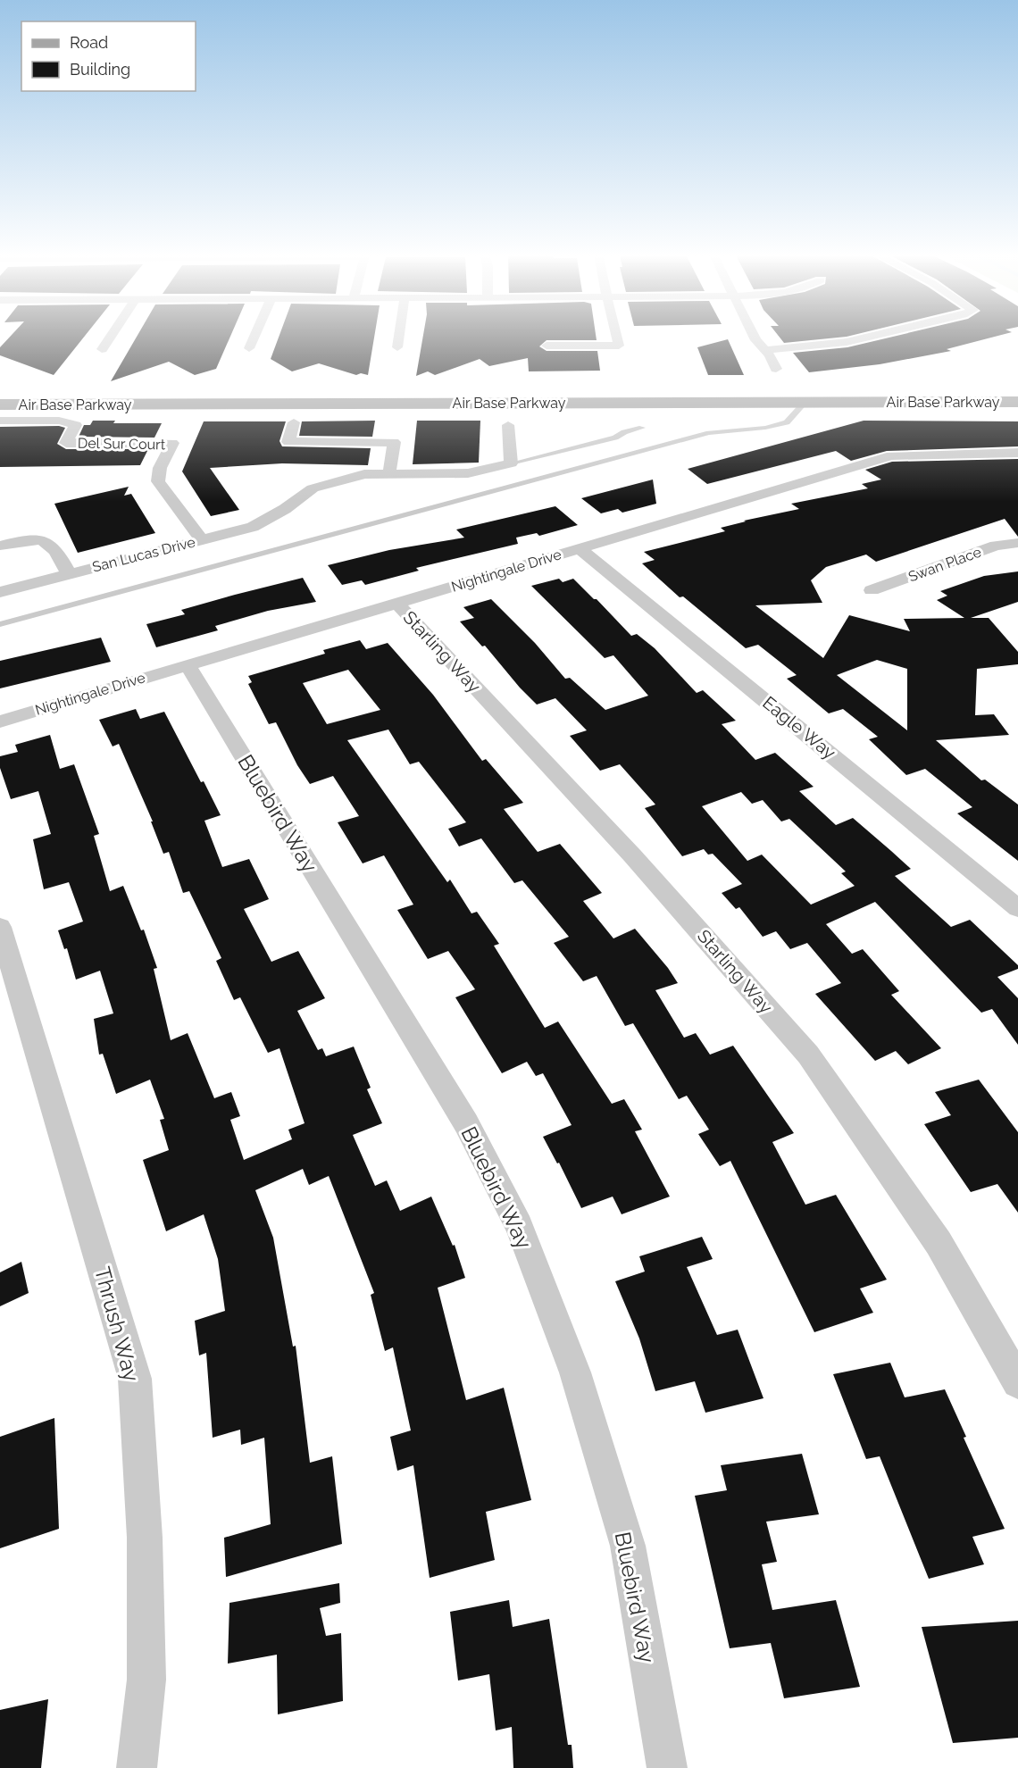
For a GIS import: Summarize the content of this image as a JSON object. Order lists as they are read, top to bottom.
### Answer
{
  "streets": {
    "main road": ["Air Base Parkway"],
    "street": [
      "Del Sur Court",
      "San Lucas Drive",
      "Swan Place",
      "Nightingale Drive",
      "Starling Way",
      "Eagle Way",
      "Bluebird Way",
      "Thrush Way"
    ]
  },
  "crossings": [
    ["Del Sur Court", "San Lucas Drive"],
    ["Nightingale Drive", "Starling Way"],
    ["Nightingale Drive", "Eagle Way"],
    ["Nightingale Drive", "Bluebird Way"]
  ],
  "legend": ["Road", "Building"]
}
